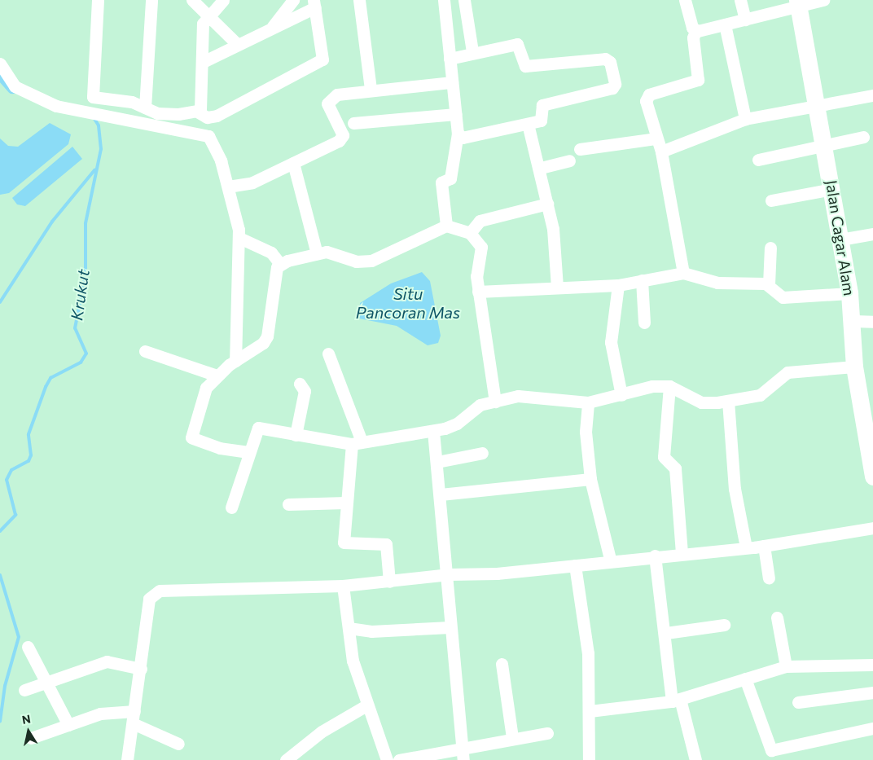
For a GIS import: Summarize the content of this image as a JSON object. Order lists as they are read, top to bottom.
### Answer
{
  "streets": {
    "street": ["Jalan Cagar Alam"]
  },
  "water": ["Situ Pancoran Mas", "Krukut"],
  "north": "top"
}
